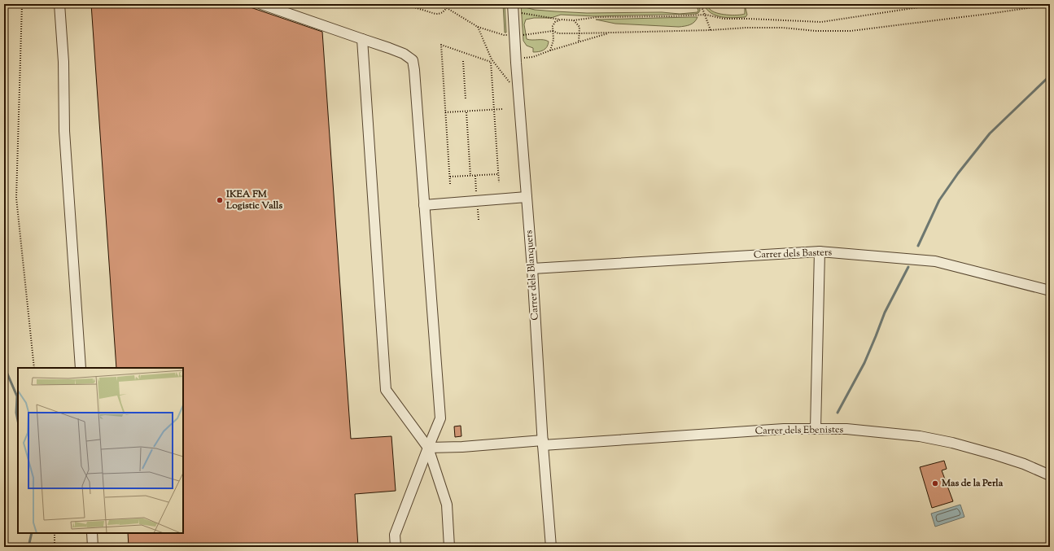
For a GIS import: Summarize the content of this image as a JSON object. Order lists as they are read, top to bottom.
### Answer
{
  "streets": {
    "street": ["Carrer dels Basters", "Carrer dels Blanquers", "Carrer dels Ebenistes"]
  },
  "crossings": [
    ["Carrer dels Basters", "Carrer dels Blanquers"],
    ["Carrer dels Blanquers", "Carrer dels Ebenistes"]
  ],
  "places": ["IKEA FM Logistic Valls", "Mas de la Perla"]
}
